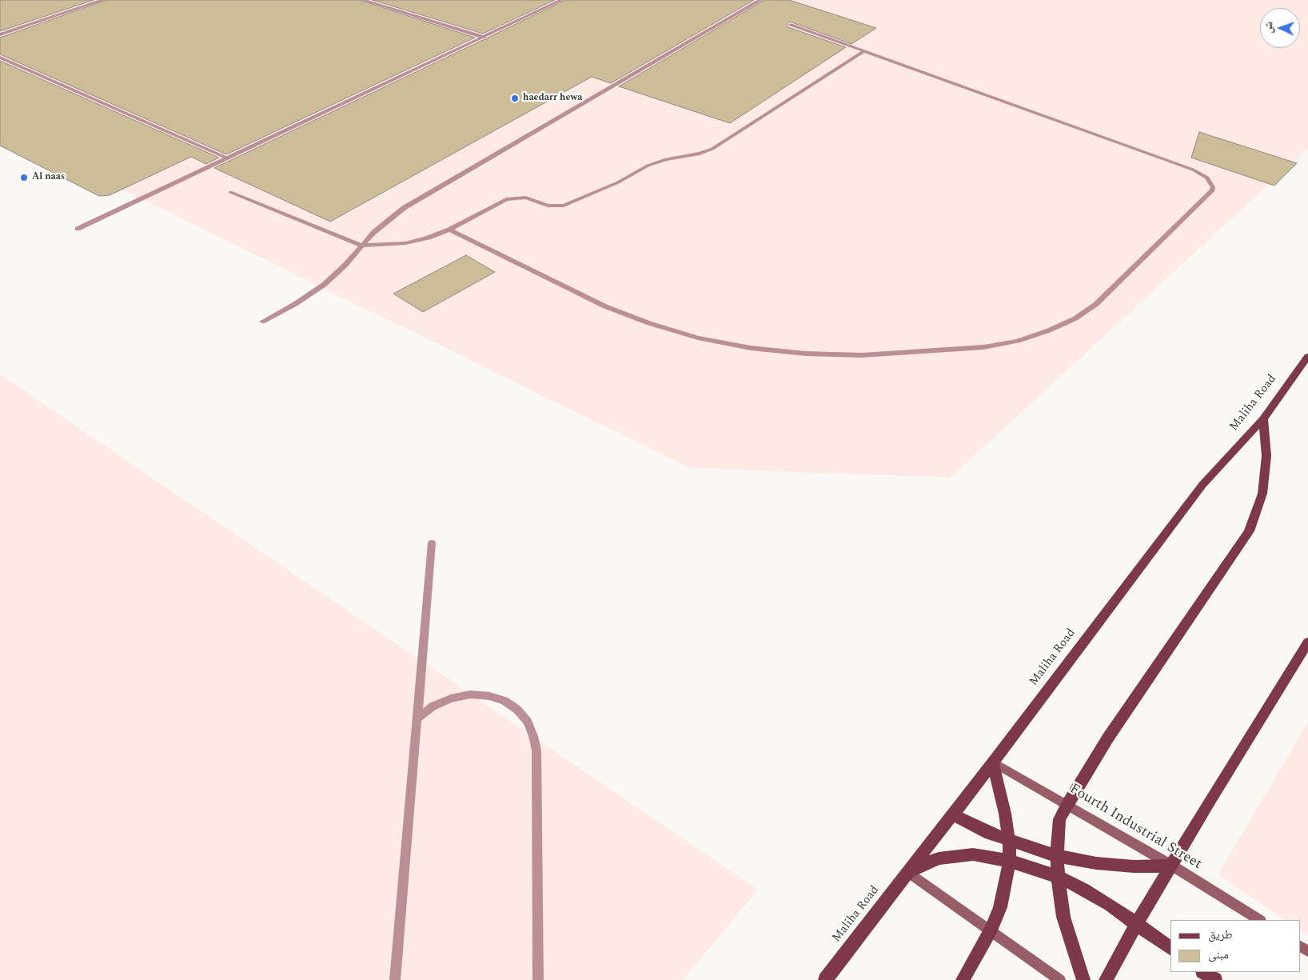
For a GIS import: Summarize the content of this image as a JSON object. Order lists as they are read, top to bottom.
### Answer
{
  "streets": {
    "main road": ["Maliha Road", "Fourth Industrial Street"]
  },
  "crossings": [
    ["Maliha Road", "Fourth Industrial Street"]
  ],
  "places": ["haedarr hewa", "Al naas"],
  "legend": ["طريق", "مبنى"],
  "north": "left"
}
